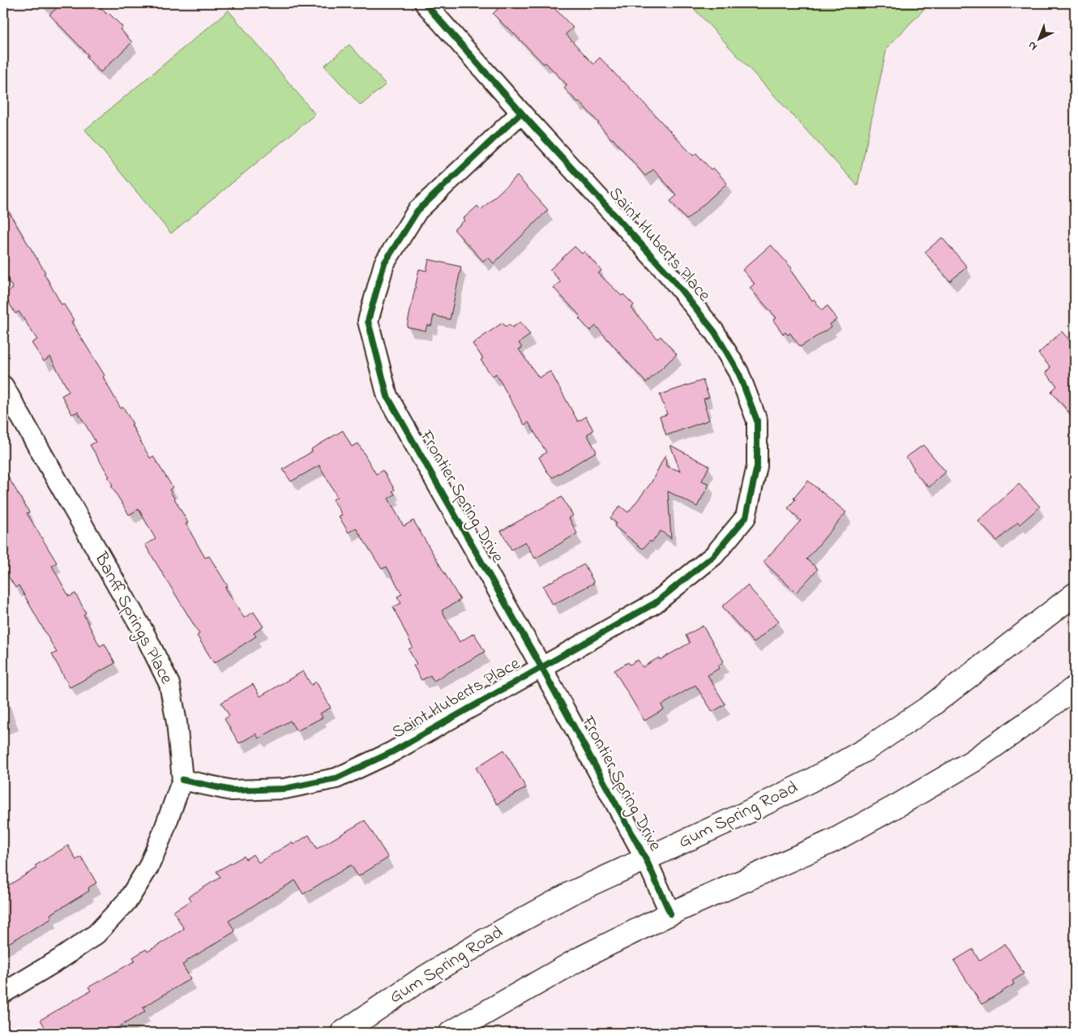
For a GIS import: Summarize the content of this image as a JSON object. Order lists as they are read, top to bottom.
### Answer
{
  "streets": {
    "main road": ["Gum Spring Road"],
    "street": ["Saint Huberts Place", "Frontier Spring Drive", "Banff Springs Place"]
  },
  "crossings": [
    ["Saint Huberts Place", "Frontier Spring Drive"],
    ["Saint Huberts Place", "Banff Springs Place"],
    ["Frontier Spring Drive", "Gum Spring Road"]
  ],
  "north": "bottom left"
}
